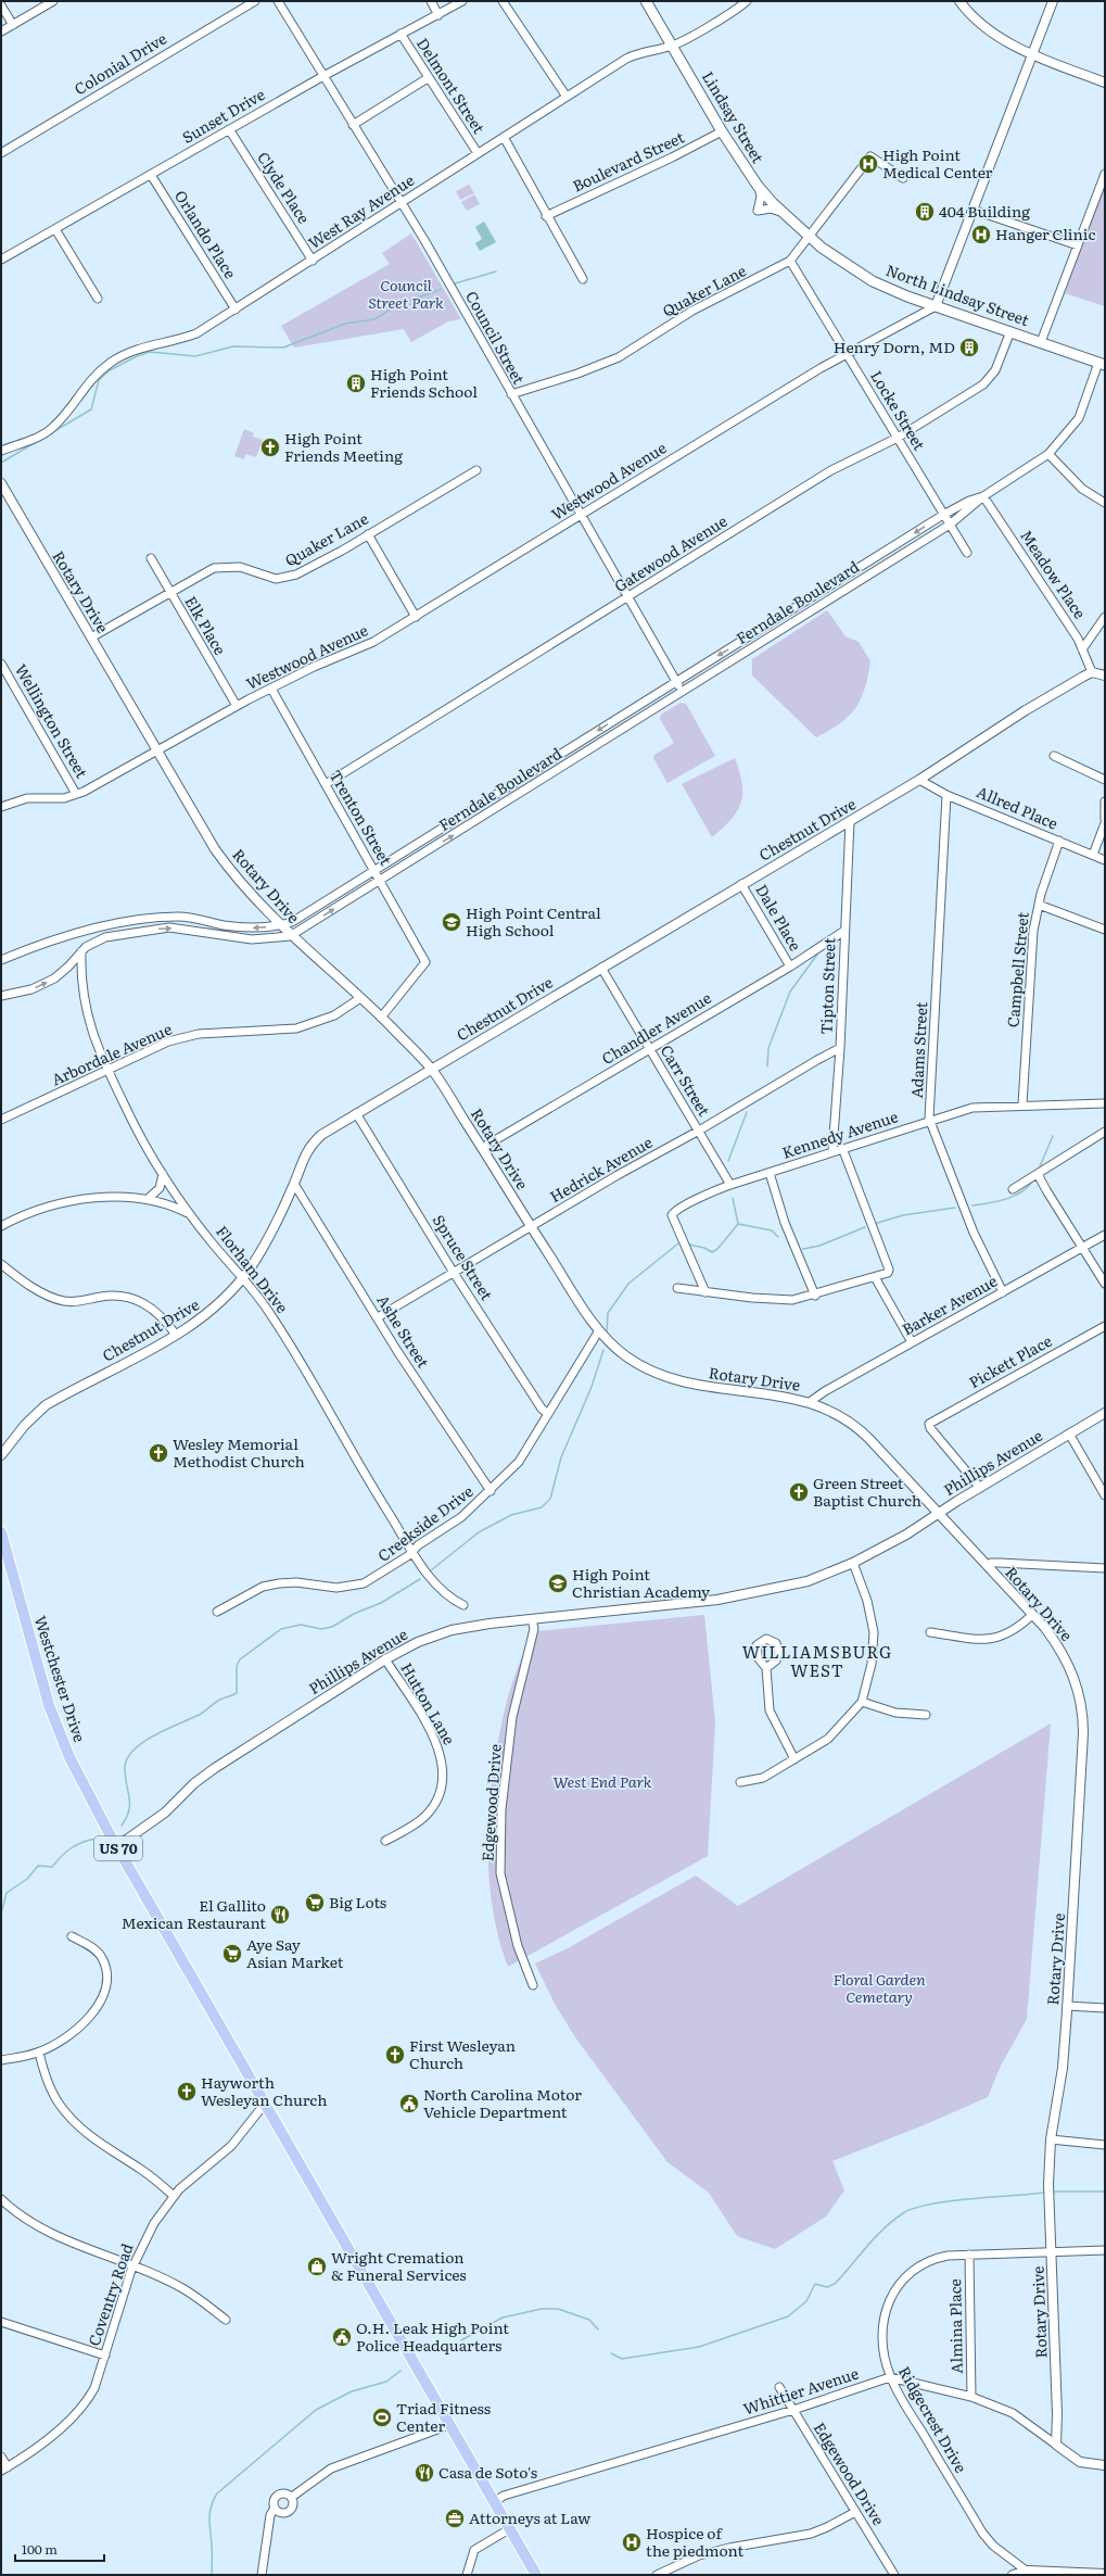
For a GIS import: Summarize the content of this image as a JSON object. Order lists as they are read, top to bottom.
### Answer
{
  "streets": {
    "main road": [
      "Lindsay Street",
      "North Lindsay Street",
      "Westchester Drive",
      "US 70"
    ],
    "street": [
      "Colonial Drive",
      "Delmont Street",
      "Sunset Drive",
      "Boulevard Street",
      "Clyde Place",
      "West Ray Avenue",
      "Orlando Place",
      "Quaker Lane",
      "Council Street",
      "Locke Street",
      "Westwood Avenue",
      "Gatewood Avenue",
      "Meadow Place",
      "Rotary Drive",
      "Ferndale Boulevard",
      "Elk Place",
      "Wellington Street",
      "Allred Place",
      "Trenton Street",
      "Chestnut Drive",
      "Dale Place",
      "Campbell Street",
      "Tipton Street",
      "Chandler Avenue",
      "Adams Street",
      "Arbordale Avenue",
      "Carr Street",
      "Kennedy Avenue",
      "Hedrick Avenue",
      "Spruce Street",
      "Florham Drive",
      "Barker Avenue",
      "Ashe Street",
      "Pickett Place",
      "Phillips Avenue",
      "Creekside Drive",
      "Hutton Lane",
      "Edgewood Drive",
      "Coventry Road",
      "Almina Place",
      "Whittier Avenue",
      "Ridgecrest Drive"
    ]
  },
  "crossings": [
    ["Delmont Street", "Sunset Drive"],
    ["Delmont Street", "Boulevard Street"],
    ["Delmont Street", "West Ray Avenue"],
    ["Sunset Drive", "Clyde Place"],
    ["Sunset Drive", "Orlando Place"],
    ["Sunset Drive", "Council Street"],
    ["Lindsay Street", "Boulevard Street"],
    ["Lindsay Street", "West Ray Avenue"],
    ["Lindsay Street", "Quaker Lane"],
    ["Lindsay Street", "North Lindsay Street"],
    ["Clyde Place", "West Ray Avenue"],
    ["West Ray Avenue", "Orlando Place"],
    ["West Ray Avenue", "Council Street"],
    ["Quaker Lane", "North Lindsay Street"],
    ["Quaker Lane", "Council Street"],
    ["Quaker Lane", "Locke Street"],
    ["Quaker Lane", "Rotary Drive"],
    ["Quaker Lane", "Elk Place"],
    ["North Lindsay Street", "Westwood Avenue"],
    ["North Lindsay Street", "Gatewood Avenue"],
    ["North Lindsay Street", "Ferndale Boulevard"],
    ["Council Street", "Westwood Avenue"],
    ["Council Street", "Gatewood Avenue"],
    ["Council Street", "Ferndale Boulevard"],
    ["Locke Street", "Westwood Avenue"],
    ["Locke Street", "Gatewood Avenue"],
    ["Locke Street", "Ferndale Boulevard"],
    ["Westwood Avenue", "Rotary Drive"],
    ["Westwood Avenue", "Elk Place"],
    ["Westwood Avenue", "Wellington Street"],
    ["Westwood Avenue", "Trenton Street"],
    ["Gatewood Avenue", "Trenton Street"],
    ["Meadow Place", "Ferndale Boulevard"],
    ["Meadow Place", "Chestnut Drive"],
    ["Rotary Drive", "Ferndale Boulevard"],
    ["Rotary Drive", "Trenton Street"],
    ["Rotary Drive", "Chestnut Drive"],
    ["Rotary Drive", "Chandler Avenue"],
    ["Rotary Drive", "Arbordale Avenue"],
    ["Rotary Drive", "Hedrick Avenue"],
    ["Rotary Drive", "Barker Avenue"],
    ["Rotary Drive", "Phillips Avenue"],
    ["Rotary Drive", "Creekside Drive"],
    ["Rotary Drive", "Ridgecrest Drive"],
    ["Ferndale Boulevard", "Trenton Street"],
    ["Ferndale Boulevard", "Florham Drive"],
    ["Allred Place", "Chestnut Drive"],
    ["Allred Place", "Campbell Street"],
    ["Allred Place", "Adams Street"],
    ["Chestnut Drive", "Dale Place"],
    ["Chestnut Drive", "Tipton Street"],
    ["Chestnut Drive", "Carr Street"],
    ["Chestnut Drive", "Spruce Street"],
    ["Chestnut Drive", "Florham Drive"],
    ["Chestnut Drive", "Ashe Street"],
    ["Dale Place", "Chandler Avenue"],
    ["Campbell Street", "Kennedy Avenue"],
    ["Tipton Street", "Chandler Avenue"],
    ["Tipton Street", "Kennedy Avenue"],
    ["Tipton Street", "Hedrick Avenue"],
    ["Chandler Avenue", "Carr Street"],
    ["Adams Street", "Kennedy Avenue"],
    ["Adams Street", "Barker Avenue"],
    ["Arbordale Avenue", "Florham Drive"],
    ["Carr Street", "Kennedy Avenue"],
    ["Carr Street", "Hedrick Avenue"],
    ["Hedrick Avenue", "Spruce Street"],
    ["Hedrick Avenue", "Ashe Street"],
    ["Spruce Street", "Creekside Drive"],
    ["Florham Drive", "Creekside Drive"],
    ["Ashe Street", "Creekside Drive"],
    ["Pickett Place", "Phillips Avenue"],
    ["Phillips Avenue", "Westchester Drive"],
    ["Phillips Avenue", "Hutton Lane"],
    ["Phillips Avenue", "Edgewood Drive"],
    ["Westchester Drive", "Coventry Road"],
    ["Westchester Drive", "Whittier Avenue"],
    ["Edgewood Drive", "Whittier Avenue"],
    ["Almina Place", "Ridgecrest Drive"],
    ["Whittier Avenue", "Ridgecrest Drive"]
  ],
  "districts": ["WILLIAMSBURG WEST"],
  "parks": ["Council Street Park", "West End Park", "Floral Garden Cemetary"],
  "places": {
    "hospital": ["High Point Medical Center", "Hanger Clinic", "Hospice of the piedmont"],
    "building": ["404 Building", "Henry Dorn, MD", "High Point Friends School"],
    "church": [
      "High Point Friends Meeting",
      "Wesley Memorial Methodist Church",
      "Green Street Baptist Church",
      "First Wesleyan Church",
      "Hayworth Wesleyan Church"
    ],
    "school or university": ["High Point Central High School", "High Point Christian Academy"],
    "supermarket": ["Big Lots", "Aye Say Asian Market"],
    "restaurant": ["El Gallito Mexican Restaurant", "Casa de Soto's"],
    "public building": ["North Carolina Motor Vehicle Department", "O.H. Leak High Point Police Headquarters"],
    "shop": ["Wright Cremation & Funeral Services"],
    "sports": ["Triad Fitness Center"],
    "office": ["Attorneys at Law"]
  },
  "scale_bar": "100 m"
}
